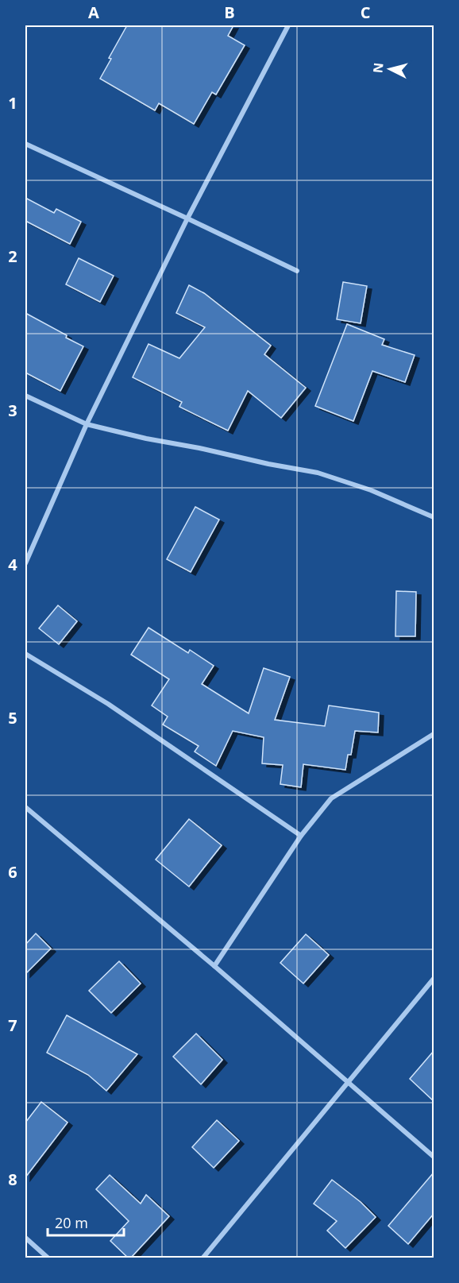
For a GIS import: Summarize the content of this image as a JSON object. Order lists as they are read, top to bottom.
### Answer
{
  "scale_bar": "20 m",
  "north": "left",
  "grid": {
    "columns": ["A", "B", "C"],
    "rows": [
      "1",
      "2",
      "3",
      "4",
      "5",
      "6",
      "7",
      "8"
    ]
  }
}
